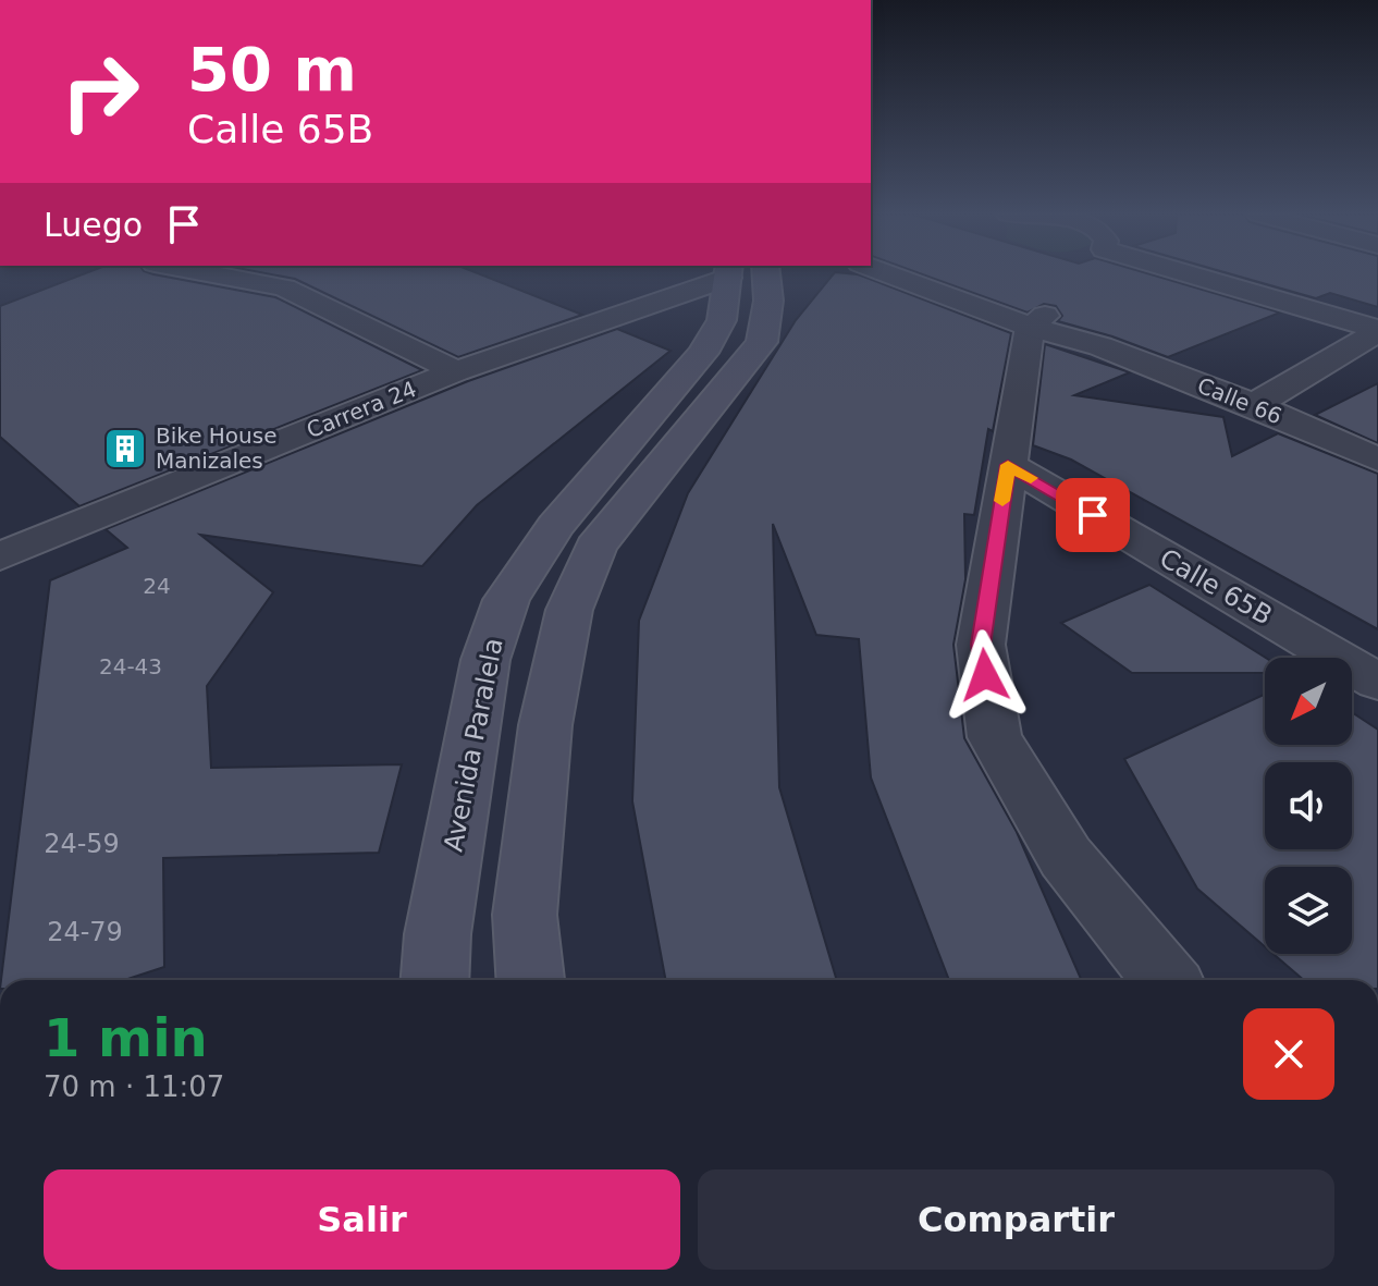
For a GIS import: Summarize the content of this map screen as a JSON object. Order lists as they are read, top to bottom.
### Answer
{
  "streets": {
    "main road": ["Avenida Paralela"],
    "street": ["Calle 66", "Carrera 24", "Calle 65B"]
  },
  "places": {
    "building": ["Bike House Manizales"]
  },
  "house_numbers": [
    "24",
    "24-43",
    "24-59",
    "24-79"
  ],
  "north": "bottom left",
  "page": {
    "turn": ["50 m", "Calle 65B"],
    "then": "Luego",
    "heading": ["1 min", "70 m · 11:07"],
    "buttons": ["Salir", "Compartir"]
  }
}
